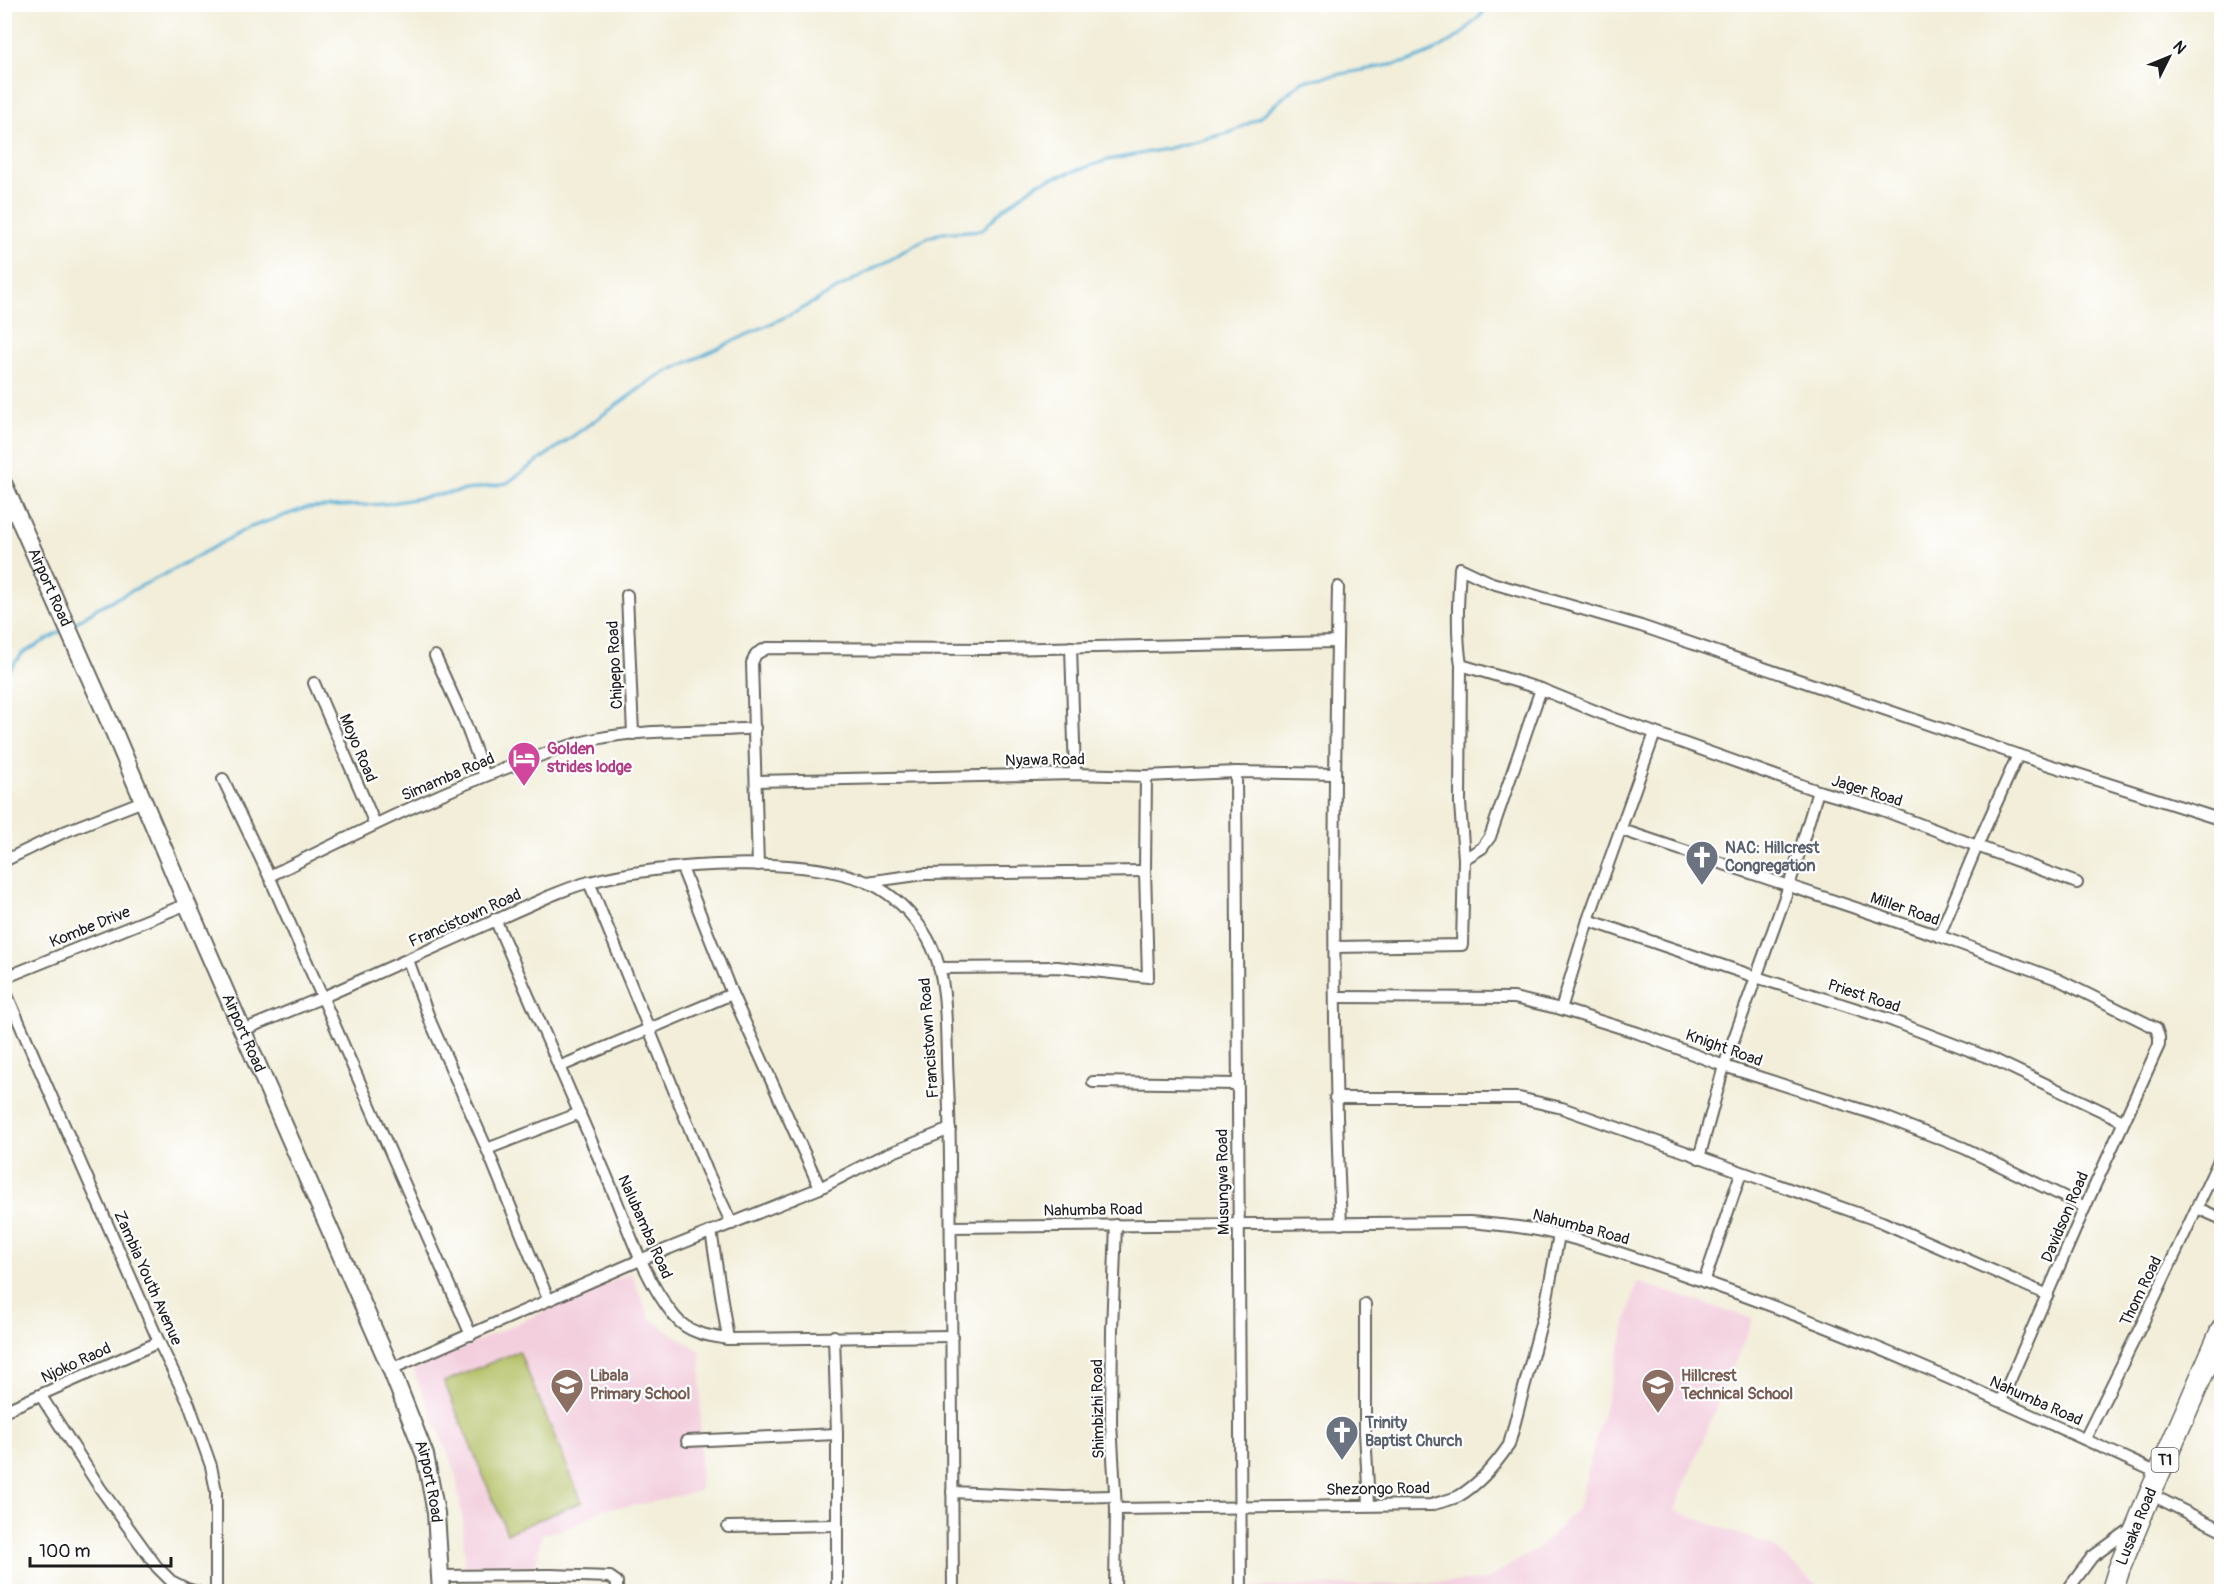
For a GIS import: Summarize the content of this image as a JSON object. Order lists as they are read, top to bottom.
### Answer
{
  "streets": {
    "highway": ["T1", "Lusaka Road"],
    "street": [
      "Airport Road",
      "Chipepo Road",
      "Moyo Road",
      "Nyawa Road",
      "Simamba Road",
      "Jager Road",
      "Miller Road",
      "Francistown Road",
      "Kombe Drive",
      "Priest Road",
      "Knight Road",
      "Musungwa Road",
      "Nahumba Road",
      "Davidson Road",
      "Nalubamba Road",
      "Zambia Youth Avenue",
      "Thom Road",
      "Njoko Raod",
      "Shimbizhi Road",
      "Shezongo Road"
    ]
  },
  "crossings": [
    ["Airport Road", "Francistown Road"],
    ["Airport Road", "Kombe Drive"],
    ["Chipepo Road", "Simamba Road"],
    ["Moyo Road", "Simamba Road"],
    ["Nyawa Road", "Musungwa Road"],
    ["Miller Road", "Davidson Road"],
    ["Francistown Road", "Nahumba Road"],
    ["Francistown Road", "Nalubamba Road"],
    ["Priest Road", "Davidson Road"],
    ["Knight Road", "Davidson Road"],
    ["Musungwa Road", "Nahumba Road"],
    ["Musungwa Road", "Shezongo Road"],
    ["Nahumba Road", "Davidson Road"],
    ["Nahumba Road", "Thom Road"],
    ["Nahumba Road", "Shimbizhi Road"],
    ["Nahumba Road", "Shezongo Road"],
    ["Nahumba Road", "Lusaka Road"],
    ["Zambia Youth Avenue", "Njoko Raod"],
    ["Shimbizhi Road", "Shezongo Road"]
  ],
  "places": {
    "hotel": ["Golden strides lodge"],
    "church": ["NAC: Hillcrest Congregation", "Trinity Baptist Church"],
    "school or university": ["Libala Primary School", "Hillcrest Technical School"]
  },
  "scale_bar": "100 m",
  "north": "top right"
}
